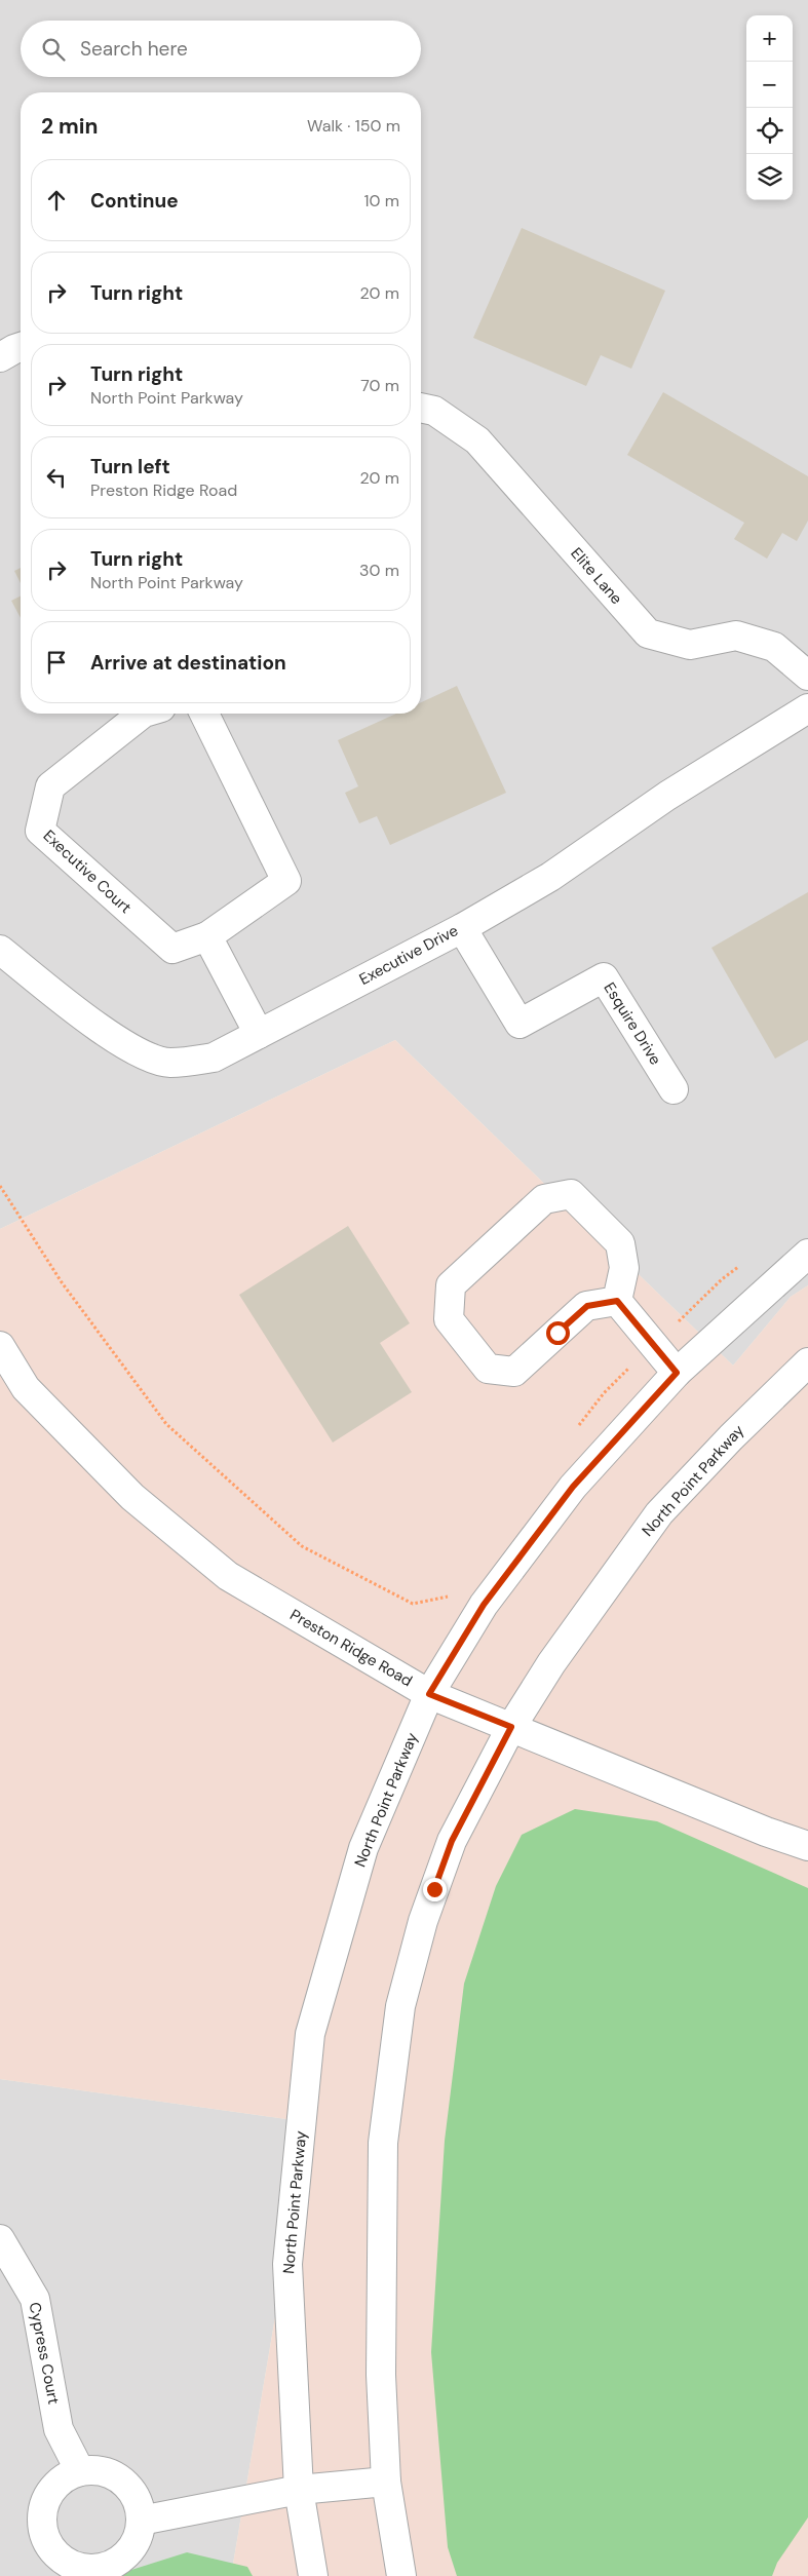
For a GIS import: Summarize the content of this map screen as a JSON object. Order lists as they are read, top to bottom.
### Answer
{
  "streets": {
    "street": [
      "Elite Lane",
      "Executive Court",
      "Executive Drive",
      "Esquire Drive",
      "North Point Parkway",
      "Preston Ridge Road",
      "Cypress Court"
    ]
  },
  "crossings": [
    ["Executive Drive", "Esquire Drive"],
    ["North Point Parkway", "Preston Ridge Road"]
  ],
  "page": {
    "map_buttons": ["+", "−"],
    "search": "Search here",
    "heading": ["2 min", "Walk · 150 m"],
    "list": [
      ["Continue", "10 m"],
      ["Turn right", "20 m"],
      ["Turn right", "North Point Parkway", "70 m"],
      ["Turn left", "Preston Ridge Road", "20 m"],
      ["Turn right", "North Point Parkway", "30 m"],
      "Arrive at destination"
    ]
  }
}
